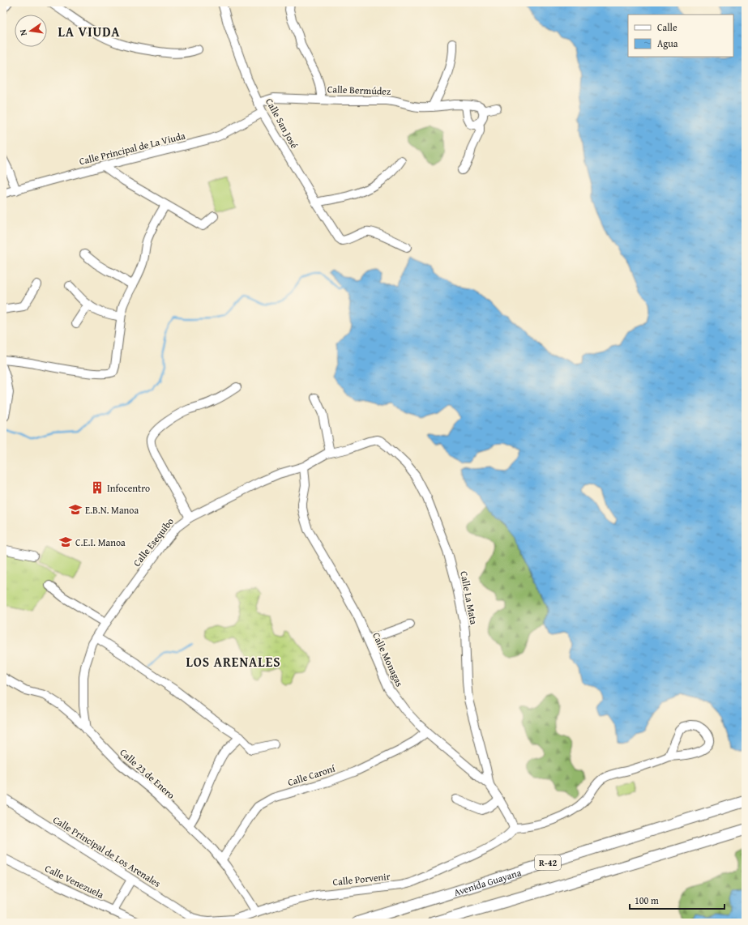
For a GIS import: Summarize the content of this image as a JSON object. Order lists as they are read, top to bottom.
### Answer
{
  "streets": {
    "main road": ["R-42", "Avenida Guayana"],
    "street": [
      "Calle Bermúdez",
      "Calle San José",
      "Calle Principal de La Viuda",
      "Calle Esequibo",
      "Calle La Mata",
      "Calle Monagas",
      "Calle 23 de Enero",
      "Calle Caroní",
      "Calle Principal de Los Arenales",
      "Calle Porvenir",
      "Calle Venezuela"
    ]
  },
  "crossings": [
    ["Calle Bermúdez", "Calle San José"],
    ["Calle San José", "Calle Principal de La Viuda"],
    ["Calle Esequibo", "Calle La Mata"],
    ["Calle Esequibo", "Calle Monagas"],
    ["Calle Esequibo", "Calle 23 de Enero"],
    ["Calle La Mata", "Calle Monagas"],
    ["Calle Monagas", "Calle Caroní"],
    ["Calle Monagas", "Calle Porvenir"],
    ["Calle 23 de Enero", "Calle Caroní"],
    ["Calle 23 de Enero", "Calle Porvenir"],
    ["Calle Principal de Los Arenales", "Calle Porvenir"]
  ],
  "districts": ["LA VIUDA", "LOS ARENALES"],
  "places": {
    "building": ["Infocentro"],
    "school or university": ["E.B.N. Manoa", "C.E.I. Manoa"]
  },
  "legend": ["Calle", "Agua"],
  "scale_bar": "100 m",
  "north": "left"
}
